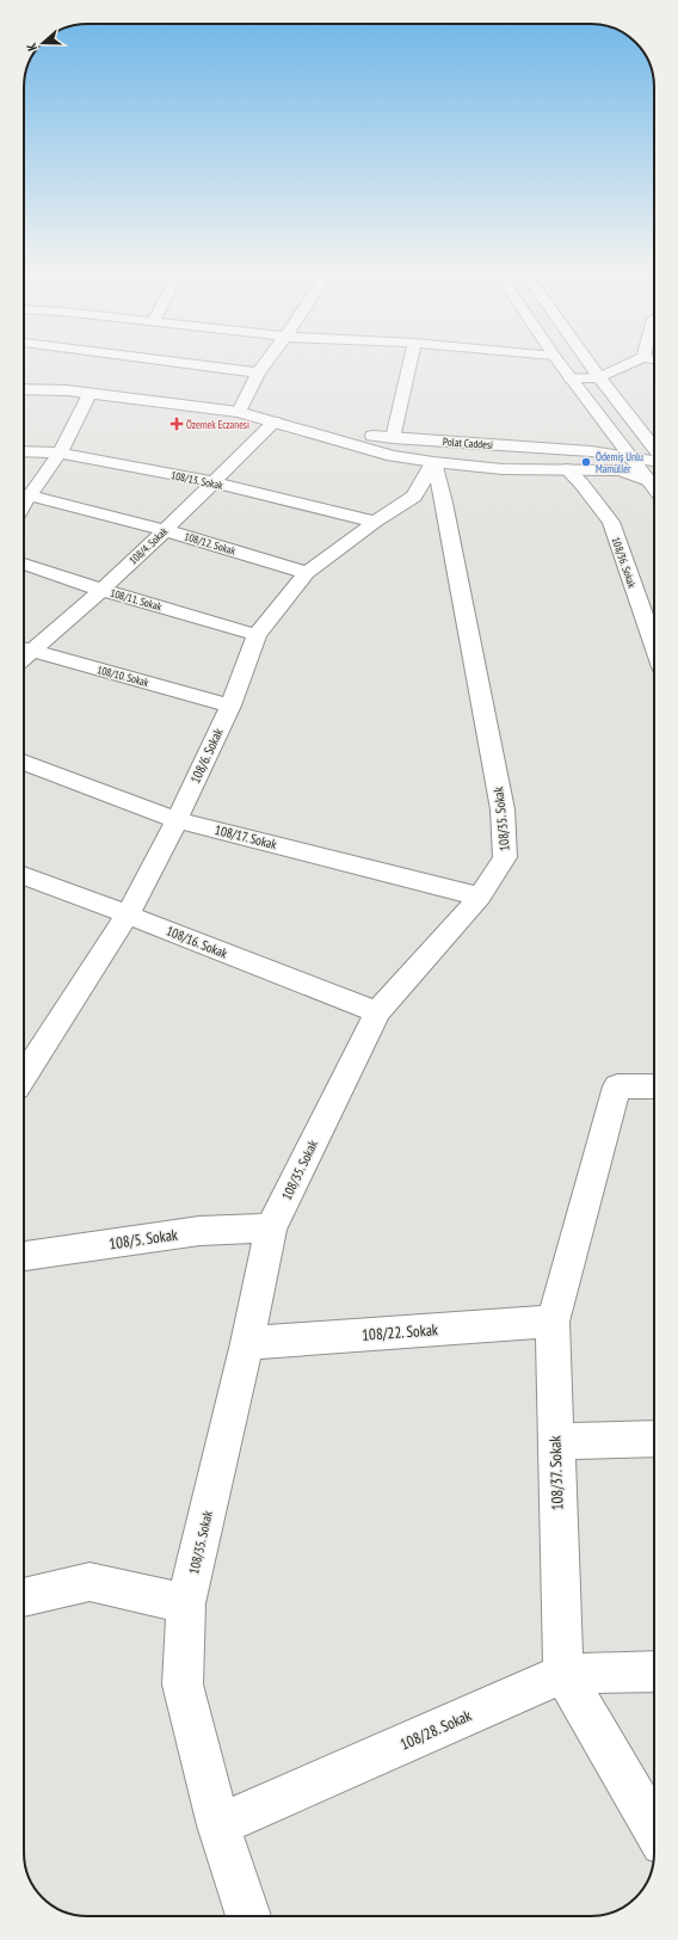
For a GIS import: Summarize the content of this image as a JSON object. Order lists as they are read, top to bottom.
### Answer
{
  "streets": {
    "street": [
      "Polat Caddesi",
      "108/13. Sokak",
      "108/12. Sokak",
      "108/4. Sokak",
      "108/36. Sokak",
      "108/11. Sokak",
      "108/10. Sokak",
      "108/6. Sokak",
      "108/35. Sokak",
      "108/17. Sokak",
      "108/16. Sokak",
      "108/5. Sokak",
      "108/22. Sokak",
      "108/37. Sokak",
      "108/28. Sokak"
    ]
  },
  "crossings": [
    ["Polat Caddesi", "108/4. Sokak"],
    ["Polat Caddesi", "108/36. Sokak"],
    ["Polat Caddesi", "108/6. Sokak"],
    ["Polat Caddesi", "108/35. Sokak"],
    ["108/13. Sokak", "108/4. Sokak"],
    ["108/13. Sokak", "108/6. Sokak"],
    ["108/12. Sokak", "108/4. Sokak"],
    ["108/12. Sokak", "108/6. Sokak"],
    ["108/4. Sokak", "108/11. Sokak"],
    ["108/4. Sokak", "108/10. Sokak"],
    ["108/11. Sokak", "108/6. Sokak"],
    ["108/10. Sokak", "108/6. Sokak"],
    ["108/6. Sokak", "108/35. Sokak"],
    ["108/6. Sokak", "108/17. Sokak"],
    ["108/6. Sokak", "108/16. Sokak"],
    ["108/35. Sokak", "108/17. Sokak"],
    ["108/35. Sokak", "108/16. Sokak"],
    ["108/35. Sokak", "108/5. Sokak"],
    ["108/35. Sokak", "108/22. Sokak"],
    ["108/35. Sokak", "108/28. Sokak"],
    ["108/22. Sokak", "108/37. Sokak"],
    ["108/37. Sokak", "108/28. Sokak"]
  ],
  "places": {
    "health": ["Özemek Eczanesi"],
    "other": ["Ödemiş Unlu Mamüller"]
  },
  "north": "left"
}
